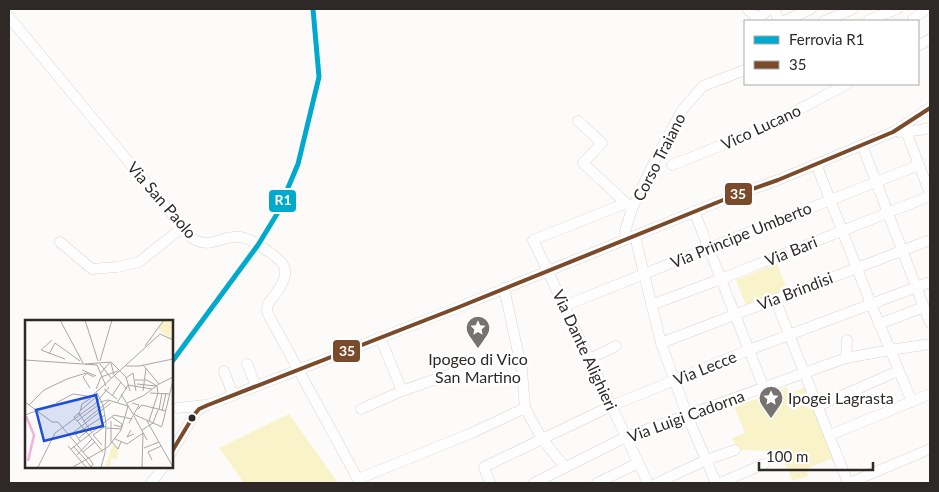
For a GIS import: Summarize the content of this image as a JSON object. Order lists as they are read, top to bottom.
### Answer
{
  "streets": {
    "street": [
      "Vico Lucano",
      "Corso Traiano",
      "Via San Paolo",
      "Via Principe Umberto",
      "Via Bari",
      "Via Brindisi",
      "Via Dante Alighieri",
      "Via Lecce",
      "Via Luigi Cadorna"
    ]
  },
  "crossings": [
    ["Corso Traiano", "Via Dante Alighieri"],
    ["Via Principe Umberto", "Via Dante Alighieri"],
    ["Via Dante Alighieri", "Via Lecce"],
    ["Via Dante Alighieri", "Via Luigi Cadorna"]
  ],
  "places": {
    "place": ["Ipogeo di Vico San Martino", "Ipogei Lagrasta"]
  },
  "lines": ["rail line R1", "transit line 35"],
  "legend": ["Ferrovia R1", "35"],
  "scale_bar": "100 m"
}
